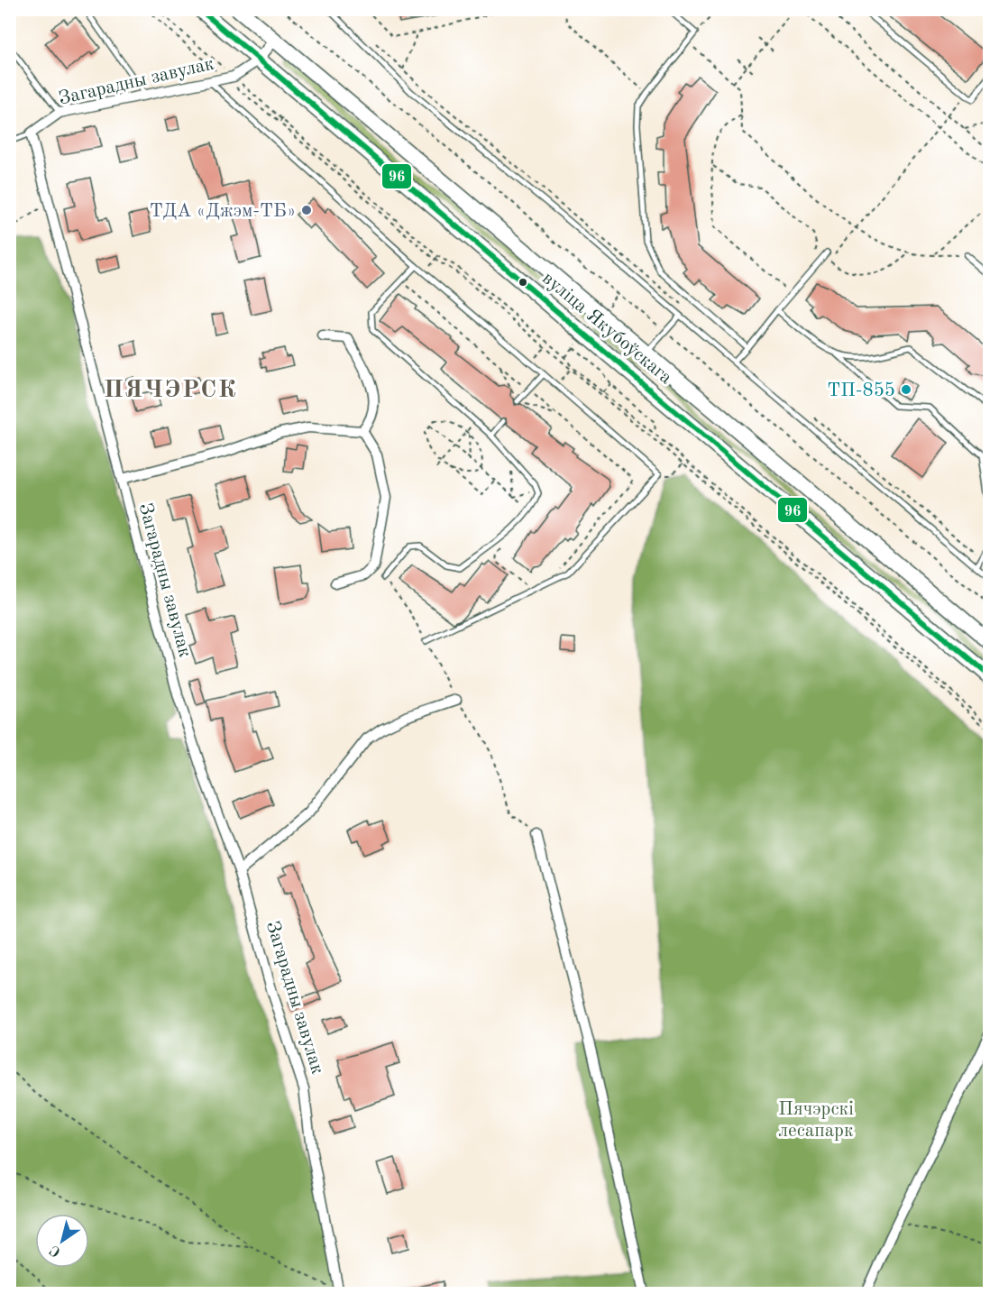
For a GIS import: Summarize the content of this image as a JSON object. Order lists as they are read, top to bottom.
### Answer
{
  "streets": {
    "main road": ["вуліца Якубоўскага"],
    "street": ["Загарадны завулак"]
  },
  "crossings": [
    ["Загарадны завулак", "вуліца Якубоўскага"]
  ],
  "districts": ["ПЯЧЭРСК"],
  "parks": ["Пячэрскі лесапарк"],
  "places": ["ТДА «Джэм-ТБ»", "ТП-855"],
  "lines": ["transit line 96"],
  "north": "bottom left"
}
